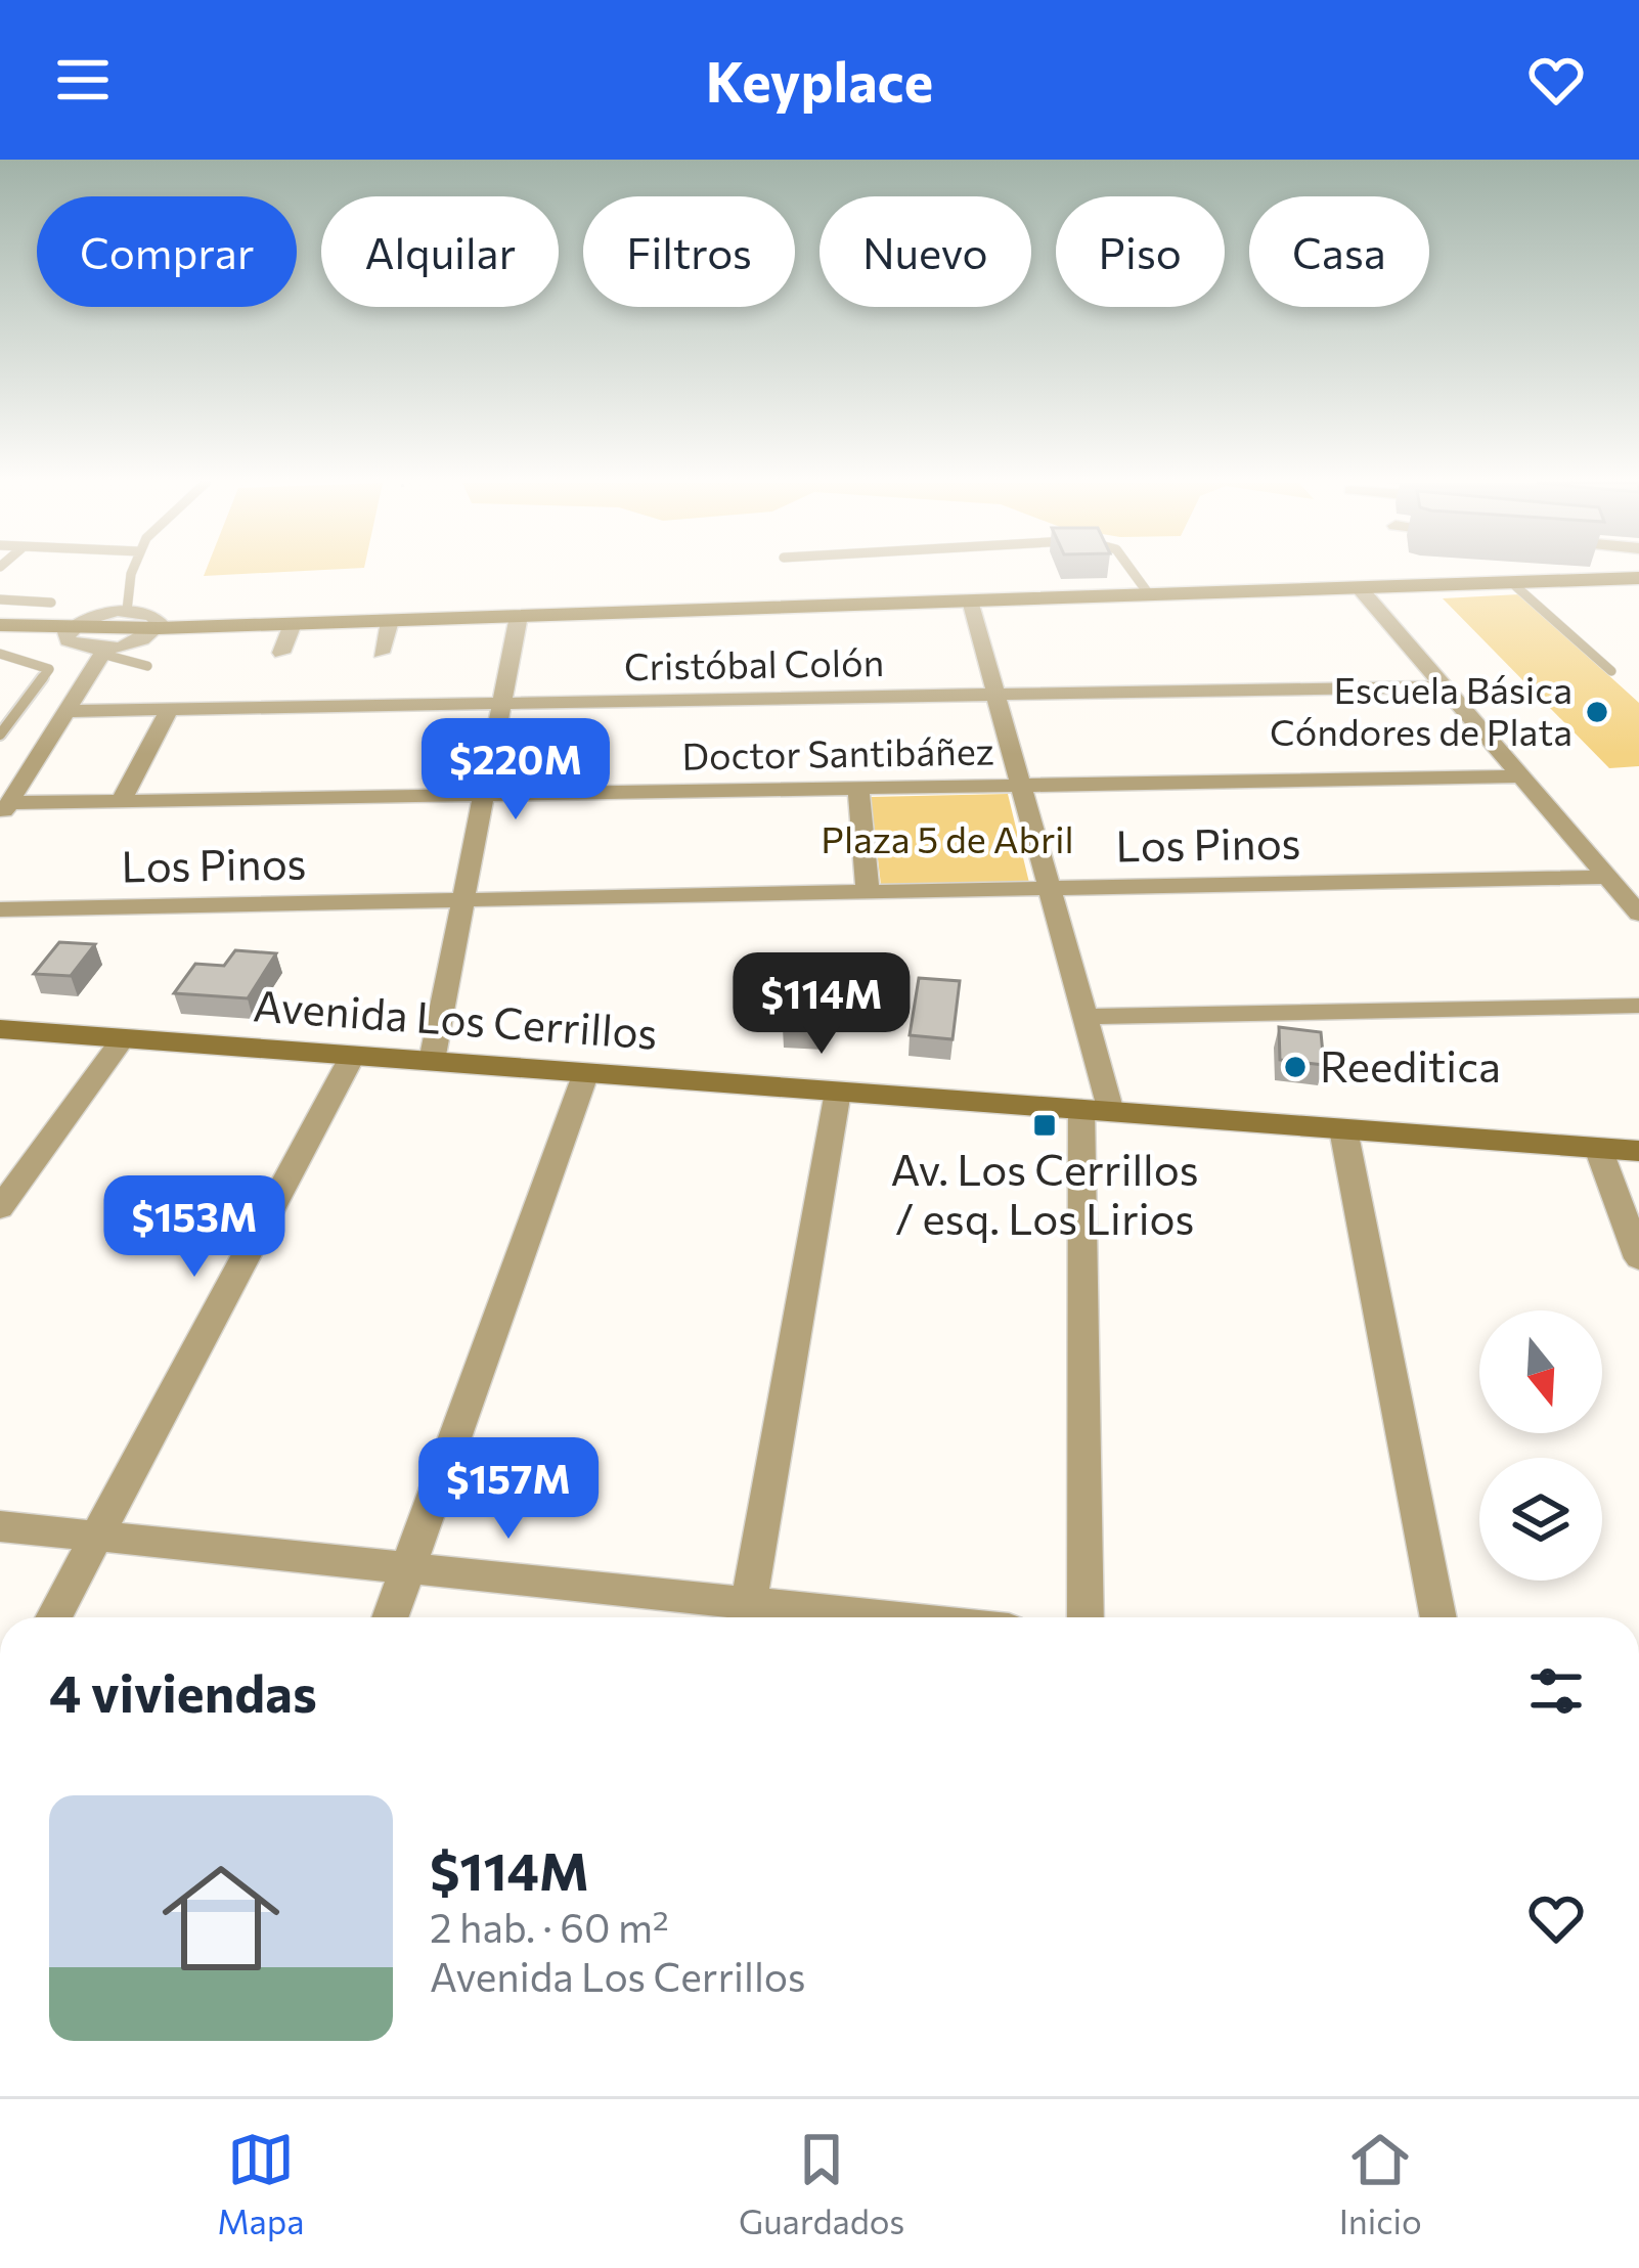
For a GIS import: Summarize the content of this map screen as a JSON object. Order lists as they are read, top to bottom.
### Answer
{
  "streets": {
    "street": [
      "Cristóbal Colón",
      "Doctor Santibáñez",
      "Los Pinos",
      "Avenida Los Cerrillos"
    ]
  },
  "parks": ["Plaza 5 de Abril"],
  "places": {
    "other": ["Escuela Básica Cóndores de Plata", "Reeditica"],
    "transit": ["Av. Los Cerrillos / esq. Los Lirios"]
  },
  "north": "bottom",
  "page": {
    "header": "Keyplace",
    "chip": [
      "Comprar",
      "Alquilar",
      "Filtros",
      "Nuevo",
      "Piso",
      "Casa"
    ],
    "price": [
      "$220M",
      "$114M",
      "$153M",
      "$157M"
    ],
    "heading": "4 viviendas",
    "list": [
      {
        "name": "$114M",
        "note": "2 hab. · 60 m² · Avenida Los Cerrillos"
      }
    ],
    "tabs": ["Mapa", "Guardados", "Inicio"]
  }
}
